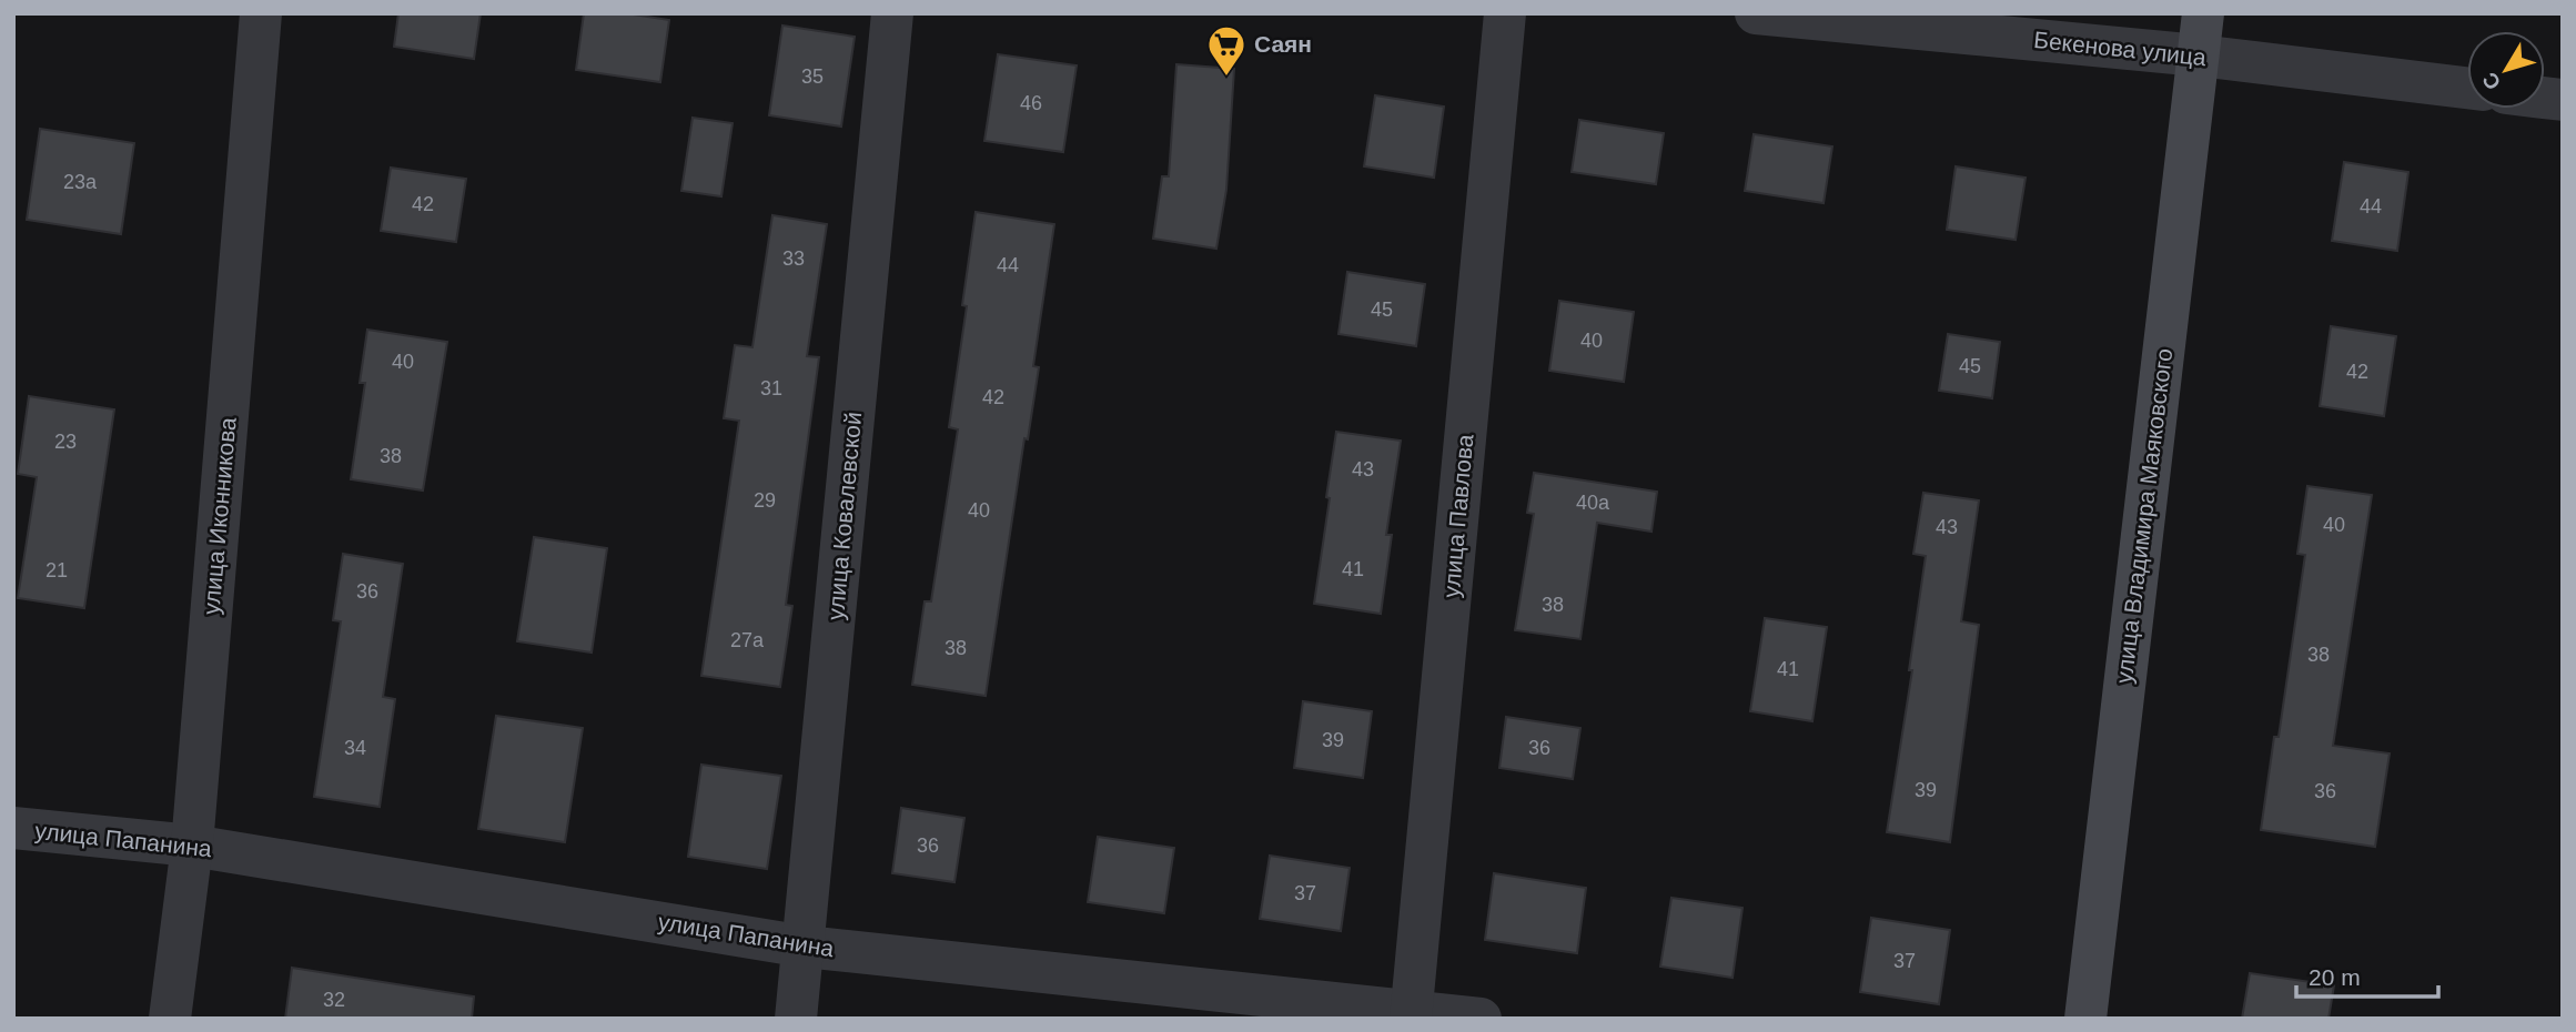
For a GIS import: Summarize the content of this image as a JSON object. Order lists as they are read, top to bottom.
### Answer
{
  "streets": {
    "street": [
      "Бекенова улица",
      "улица Иконникова",
      "улица Ковалевской",
      "улица Павлова",
      "улица Владимира Маяковского",
      "улица Папанина"
    ]
  },
  "crossings": [
    ["Бекенова улица", "улица Владимира Маяковского"],
    ["улица Иконникова", "улица Папанина"],
    ["улица Ковалевской", "улица Папанина"],
    ["улица Павлова", "улица Папанина"]
  ],
  "places": {
    "supermarket": ["Саян"]
  },
  "house_numbers": [
    "35",
    "46",
    "23а",
    "42",
    "44",
    "33",
    "44",
    "45",
    "40",
    "40",
    "45",
    "42",
    "31",
    "42",
    "23",
    "38",
    "43",
    "29",
    "40а",
    "40",
    "40",
    "43",
    "41",
    "21",
    "36",
    "38",
    "27а",
    "38",
    "38",
    "41",
    "39",
    "34",
    "36",
    "39",
    "36",
    "36",
    "37",
    "37",
    "32"
  ],
  "scale_bar": "20 m",
  "north": "bottom left"
}
